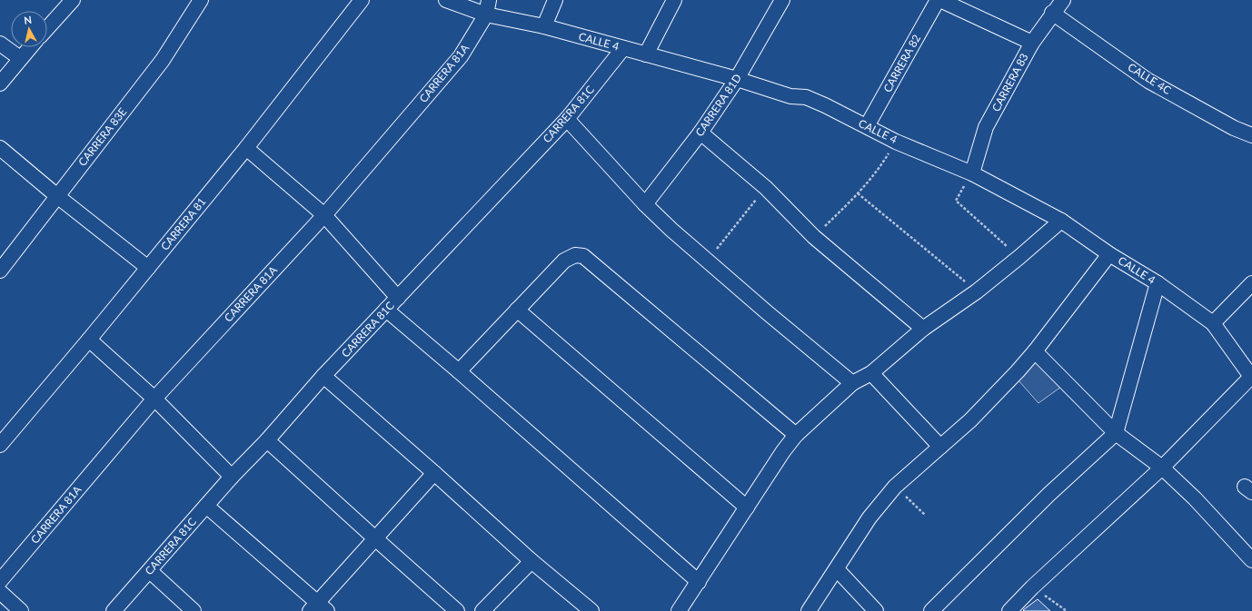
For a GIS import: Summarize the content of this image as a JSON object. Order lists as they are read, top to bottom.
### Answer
{
  "streets": {
    "street": [
      "CALLE 4",
      "CARRERA 82",
      "CARRERA 81A",
      "CALLE 4C",
      "CARRERA 83",
      "CARRERA 81D",
      "CARRERA 81C",
      "CARRERA 83E",
      "CARRERA 81"
    ]
  },
  "crossings": [
    ["CALLE 4", "CARRERA 82"],
    ["CALLE 4", "CARRERA 81A"],
    ["CALLE 4", "CARRERA 83"],
    ["CALLE 4", "CARRERA 81D"],
    ["CALLE 4", "CARRERA 81C"],
    ["CALLE 4C", "CARRERA 83"]
  ],
  "north": "top"
}
